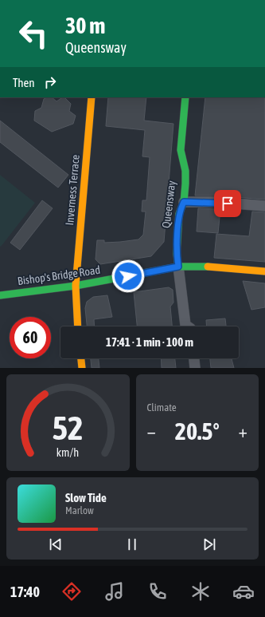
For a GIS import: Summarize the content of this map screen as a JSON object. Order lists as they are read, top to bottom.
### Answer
{
  "streets": {
    "main road": ["Inverness Terrace", "Queensway", "Bishop's Bridge Road"]
  },
  "crossings": [
    ["Inverness Terrace", "Bishop's Bridge Road"],
    ["Queensway", "Bishop's Bridge Road"]
  ],
  "page": {
    "turn": ["30 m", "Queensway"],
    "then": "Then",
    "limit": "60",
    "trip": "17:41 · 1 min · 100 m",
    "tile": "Climate",
    "heat": ["−", "20.5°", "+"],
    "song": ["Slow Tide", "Marlow"],
    "tabs": "17:40",
    "gauge": ["52", "km/h"]
  }
}
